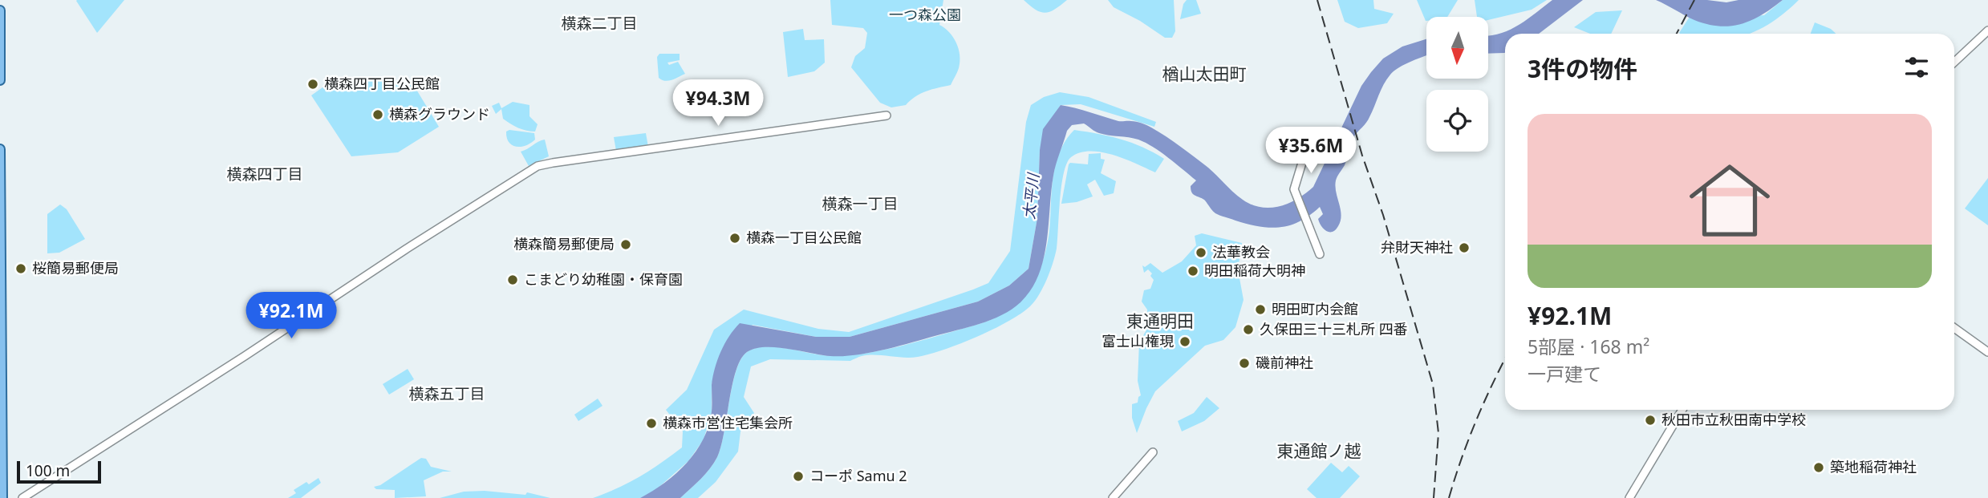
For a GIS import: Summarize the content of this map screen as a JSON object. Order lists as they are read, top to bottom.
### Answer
{
  "districts": [
    "横森二丁目",
    "楢山太田町",
    "横森四丁目",
    "横森一丁目",
    "東通明田",
    "横森五丁目",
    "東通館ノ越"
  ],
  "water": ["太平川"],
  "parks": ["一つ森公園"],
  "places": [
    "横森四丁目公民館",
    "横森グラウンド",
    "横森一丁目公民館",
    "横森簡易郵便局",
    "弁財天神社",
    "法華教会",
    "桜簡易郵便局",
    "明田稲荷大明神",
    "こまどり幼稚園・保育園",
    "明田町内会館",
    "久保田三十三札所 四番",
    "富士山権現",
    "磯前神社",
    "秋田市立秋田南中学校",
    "横森市営住宅集会所",
    "築地稲荷神社",
    "コーポ Samu 2"
  ],
  "scale_bar": "100 m",
  "north": "bottom",
  "page": {
    "heading": "3件の物件",
    "price": ["¥94.3M", "¥35.6M", "¥92.1M"],
    "list": [
      {
        "name": "¥92.1M",
        "note": "5部屋 · 168 m² · 一戸建て"
      }
    ],
    "scale": "100 m"
  }
}
